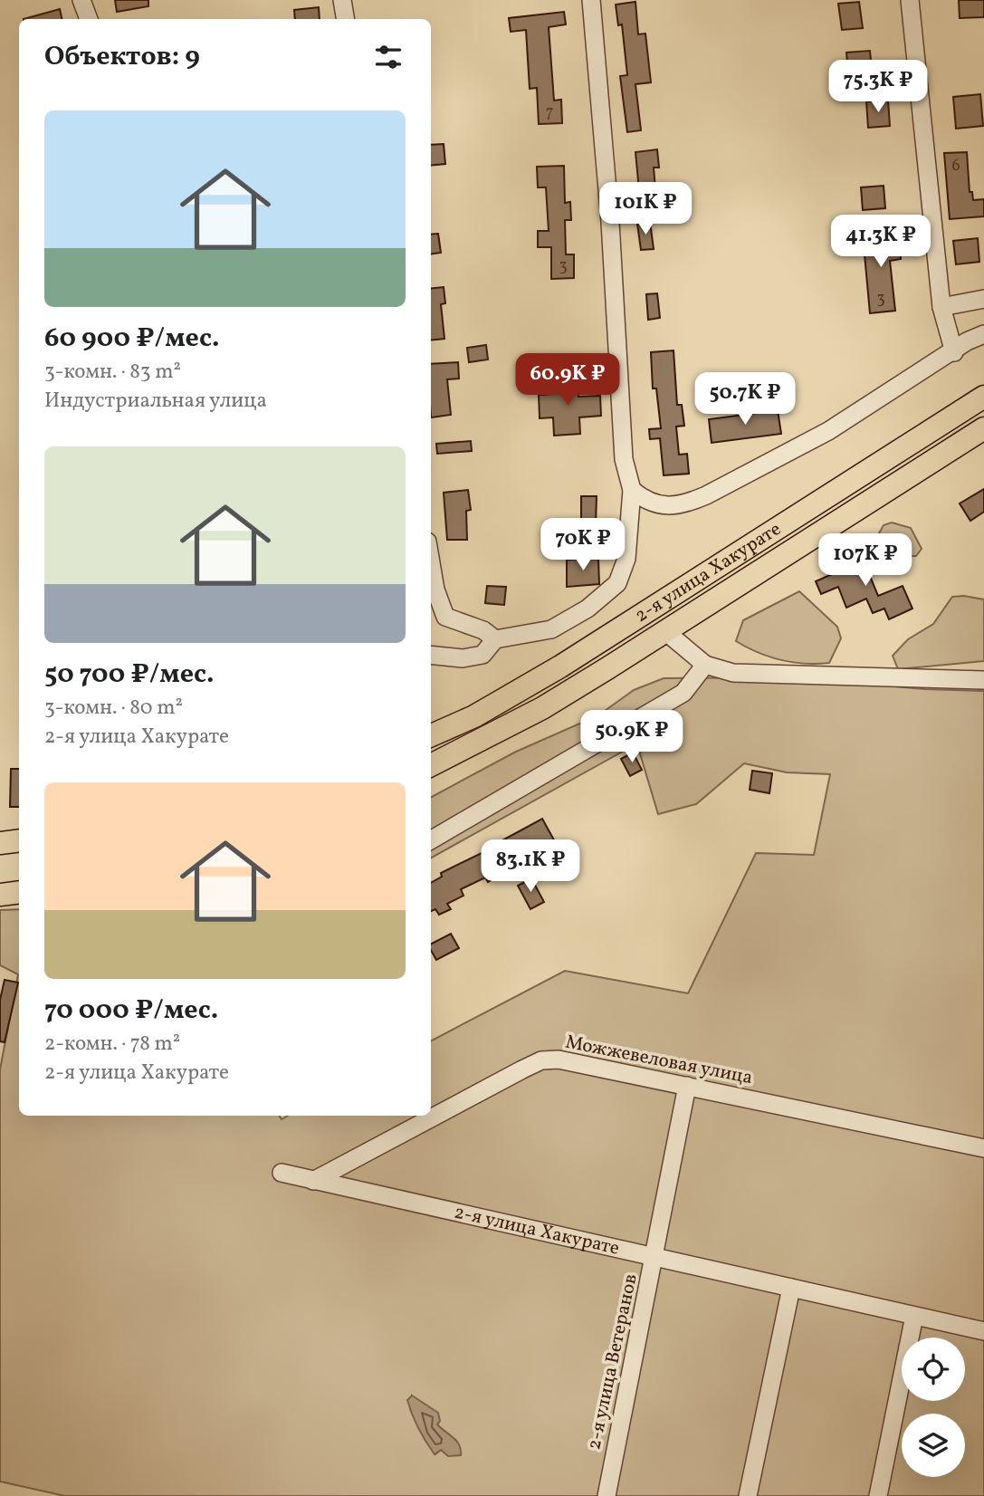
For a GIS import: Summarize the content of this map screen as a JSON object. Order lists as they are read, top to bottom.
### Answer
{
  "streets": {
    "main road": ["2-я улица Хакурате"],
    "street": ["Можжевеловая улица", "2-я улица Ветеранов"]
  },
  "crossings": [
    ["2-я улица Хакурате", "Можжевеловая улица"],
    ["2-я улица Хакурате", "2-я улица Ветеранов"],
    ["Можжевеловая улица", "2-я улица Ветеранов"]
  ],
  "house_numbers": [
    "7",
    "6",
    "3",
    "3"
  ],
  "page": {
    "heading": "Объектов: 9",
    "price": [
      "75.3K ₽",
      "101K ₽",
      "41.3K ₽",
      "60.9K ₽",
      "50.7K ₽",
      "70K ₽",
      "107K ₽",
      "50.9K ₽",
      "83.1K ₽"
    ],
    "list": [
      {
        "name": "60 900 ₽/мес.",
        "note": "3-комн. · 83 m² · Индустриальная улица"
      },
      {
        "name": "50 700 ₽/мес.",
        "note": "3-комн. · 80 m² · 2-я улица Хакурате"
      },
      {
        "name": "70 000 ₽/мес.",
        "note": "2-комн. · 78 m² · 2-я улица Хакурате"
      }
    ]
  }
}
